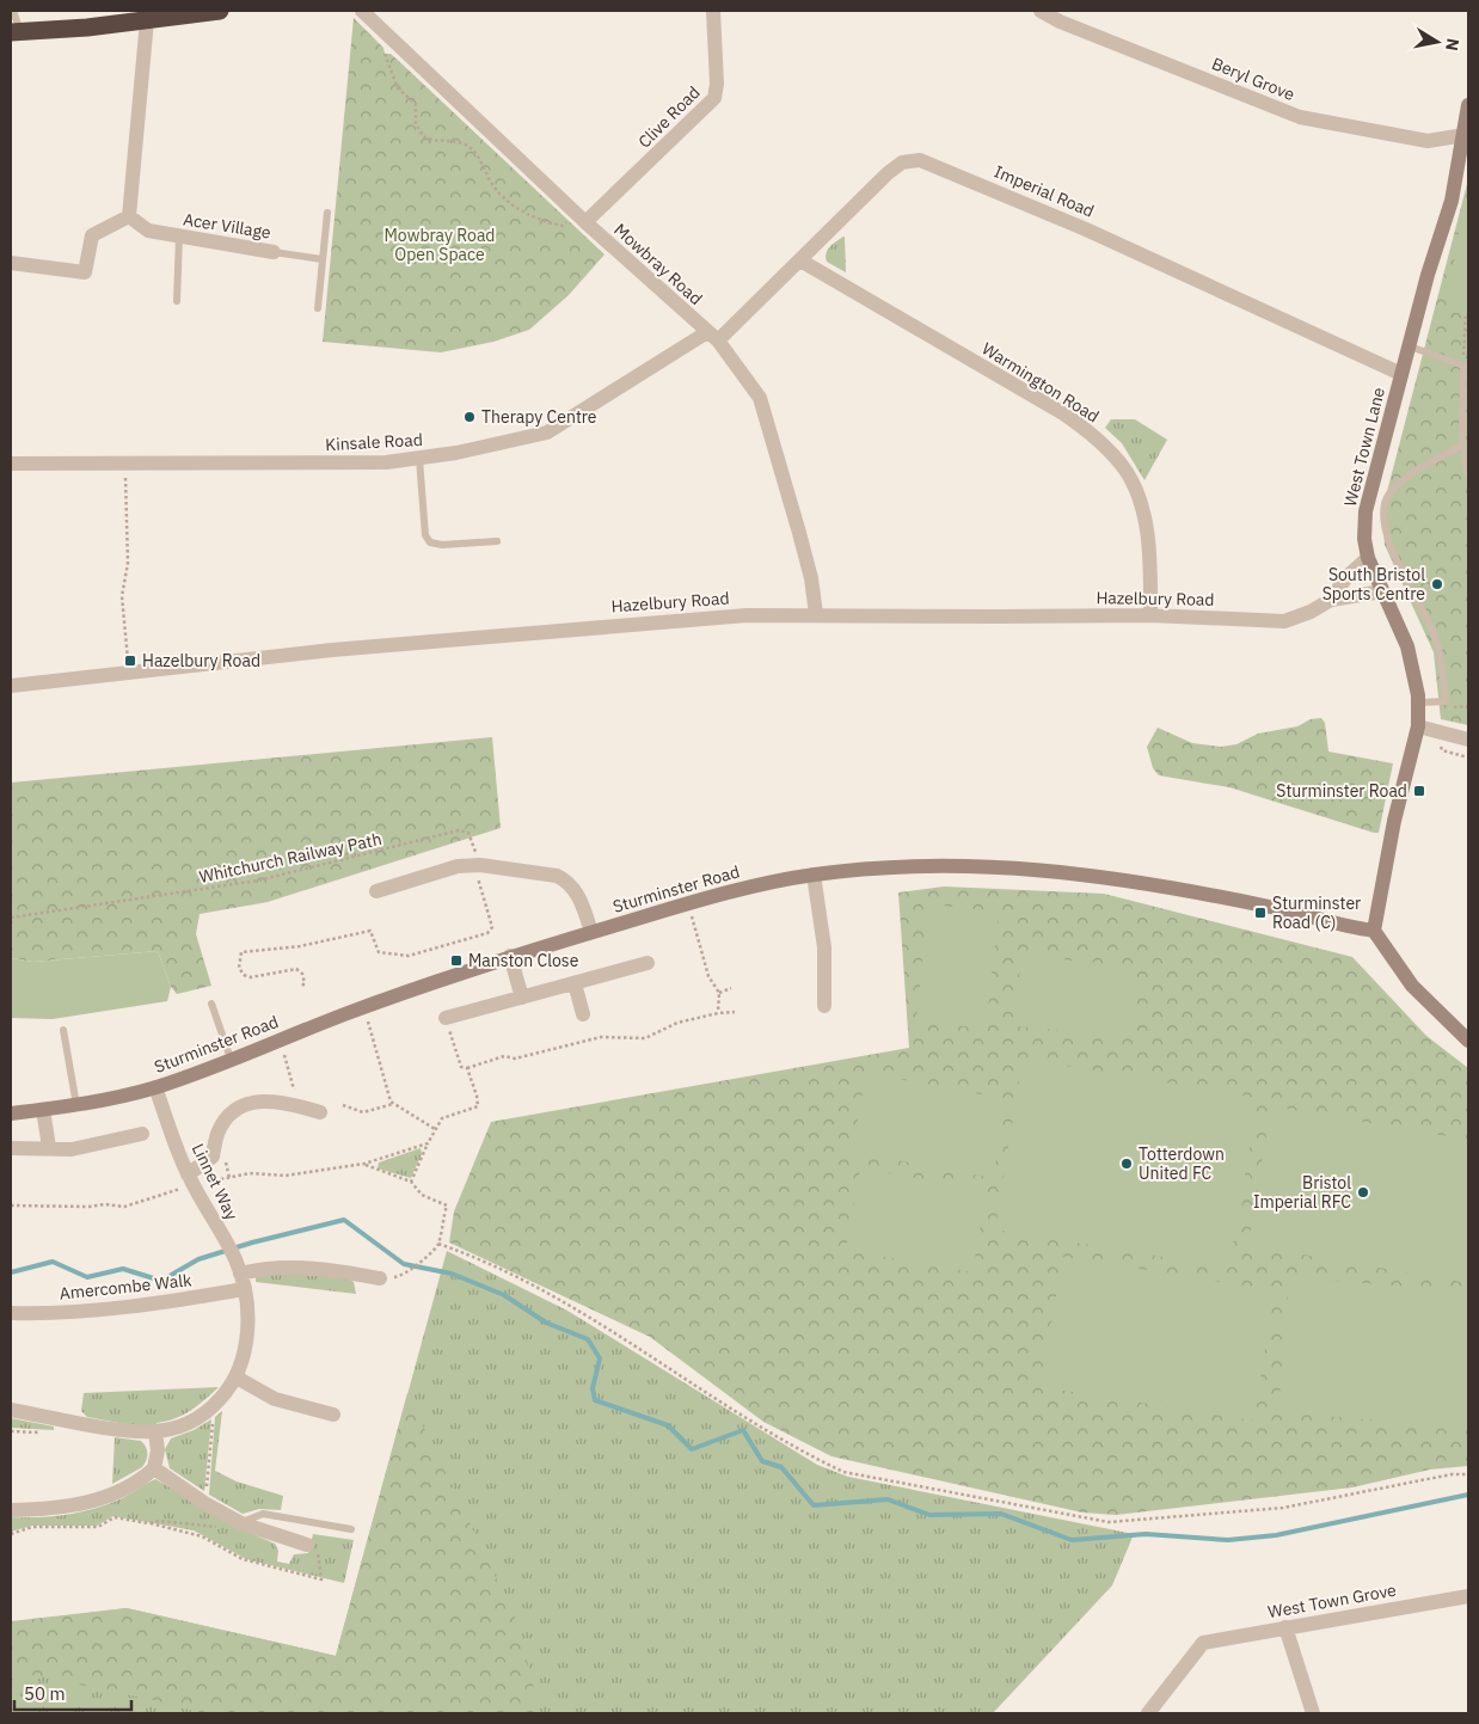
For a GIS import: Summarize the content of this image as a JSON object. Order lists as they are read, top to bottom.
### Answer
{
  "streets": {
    "street": [
      "Beryl Grove",
      "Clive Road",
      "Imperial Road",
      "Acer Village",
      "Mowbray Road",
      "Warmington Road",
      "Kinsale Road",
      "West Town Lane",
      "Hazelbury Road",
      "Sturminster Road",
      "Linnet Way",
      "Amercombe Walk",
      "West Town Grove"
    ],
    "path": ["Whitchurch Railway Path"]
  },
  "crossings": [
    ["Beryl Grove", "West Town Lane"],
    ["Clive Road", "Mowbray Road"],
    ["Imperial Road", "Mowbray Road"],
    ["Imperial Road", "Warmington Road"],
    ["Imperial Road", "Kinsale Road"],
    ["Imperial Road", "West Town Lane"],
    ["Mowbray Road", "Kinsale Road"],
    ["Mowbray Road", "Hazelbury Road"],
    ["Warmington Road", "Hazelbury Road"],
    ["West Town Lane", "Hazelbury Road"],
    ["West Town Lane", "Sturminster Road"],
    ["Sturminster Road", "Linnet Way"],
    ["Linnet Way", "Amercombe Walk"]
  ],
  "parks": ["Mowbray Road Open Space"],
  "places": {
    "other": [
      "Therapy Centre",
      "South Bristol Sports Centre",
      "Totterdown United FC",
      "Bristol Imperial RFC"
    ],
    "transit": [
      "Hazelbury Road",
      "Sturminster Road",
      "Sturminster Road (C)",
      "Manston Close"
    ]
  },
  "scale_bar": "50 m",
  "north": "right"
}
